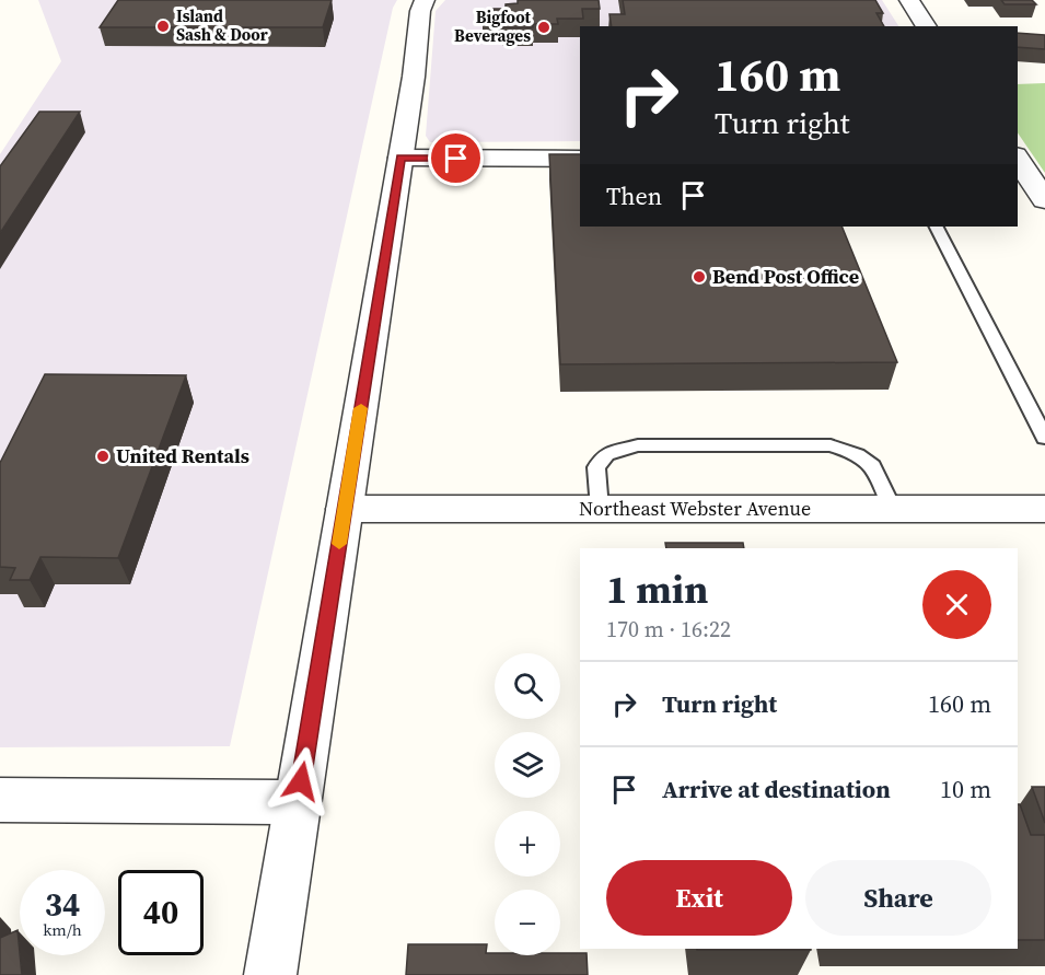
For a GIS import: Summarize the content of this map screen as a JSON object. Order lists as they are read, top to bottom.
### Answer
{
  "streets": {
    "street": ["Northeast Webster Avenue"]
  },
  "places": [
    "Island Sash & Door",
    "Bigfoot Beverages",
    "Bend Post Office",
    "United Rentals"
  ],
  "page": {
    "turn": ["160 m", "Turn right"],
    "then": "Then",
    "heading": ["1 min", "170 m · 16:22"],
    "map_buttons": ["+", "−"],
    "list": [
      {
        "name": "Turn right",
        "value": "160 m"
      },
      {
        "name": "Arrive at destination",
        "value": "10 m"
      }
    ],
    "buttons": ["Exit", "Share"],
    "speed": "34 km/h",
    "limit": "40"
  }
}
